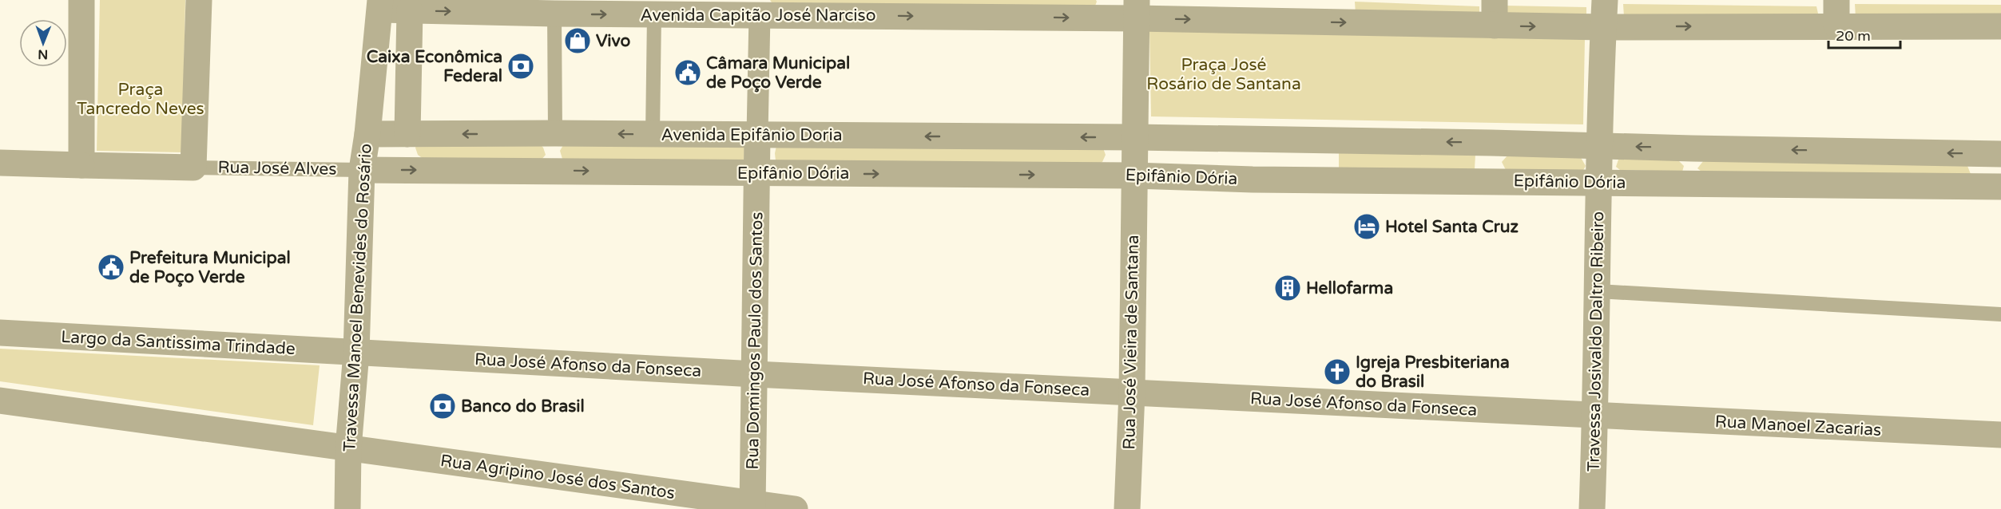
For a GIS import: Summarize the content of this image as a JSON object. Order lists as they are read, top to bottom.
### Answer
{
  "streets": {
    "street": [
      "Avenida Capitão José Narciso",
      "Avenida Epifânio Doria",
      "Epifânio Dória",
      "Travessa Manoel Benevides do Rosário",
      "Rua Domingos Paulo dos Santos",
      "Travessa Josivaldo Daltro Ribeiro",
      "Rua José Vieira de Santana",
      "Largo da Santissima Trindade",
      "Rua José Afonso da Fonseca",
      "Rua Manoel Zacarias",
      "Rua Agripino José dos Santos"
    ],
    "lane": ["Rua José Alves"]
  },
  "crossings": [
    ["Avenida Capitão José Narciso", "Travessa Manoel Benevides do Rosário"],
    ["Avenida Capitão José Narciso", "Travessa Josivaldo Daltro Ribeiro"],
    ["Avenida Epifânio Doria", "Travessa Manoel Benevides do Rosário"],
    ["Avenida Epifânio Doria", "Rua Domingos Paulo dos Santos"],
    ["Rua José Alves", "Epifânio Dória"],
    ["Rua José Alves", "Travessa Manoel Benevides do Rosário"],
    ["Epifânio Dória", "Travessa Manoel Benevides do Rosário"],
    ["Epifânio Dória", "Rua Domingos Paulo dos Santos"],
    ["Epifânio Dória", "Travessa Josivaldo Daltro Ribeiro"],
    ["Epifânio Dória", "Rua José Vieira de Santana"],
    ["Travessa Manoel Benevides do Rosário", "Largo da Santissima Trindade"],
    ["Travessa Manoel Benevides do Rosário", "Rua José Afonso da Fonseca"],
    ["Travessa Manoel Benevides do Rosário", "Rua Agripino José dos Santos"],
    ["Rua Domingos Paulo dos Santos", "Rua José Afonso da Fonseca"],
    ["Rua Domingos Paulo dos Santos", "Rua Agripino José dos Santos"],
    ["Travessa Josivaldo Daltro Ribeiro", "Rua José Afonso da Fonseca"],
    ["Travessa Josivaldo Daltro Ribeiro", "Rua Manoel Zacarias"],
    ["Rua José Vieira de Santana", "Rua José Afonso da Fonseca"],
    ["Largo da Santissima Trindade", "Rua José Afonso da Fonseca"],
    ["Rua José Afonso da Fonseca", "Rua Manoel Zacarias"]
  ],
  "one_way": ["Avenida Epifânio Doria", "Epifânio Dória"],
  "parks": ["Praça José Rosário de Santana", "Praça Tancredo Neves"],
  "places": {
    "shop": ["Vivo"],
    "bank": ["Caixa Econômica Federal", "Banco do Brasil"],
    "public building": ["Câmara Municipal de Poço Verde", "Prefeitura Municipal de Poço Verde"],
    "hotel": ["Hotel Santa Cruz"],
    "building": ["Hellofarma"],
    "church": ["Igreja Presbiteriana do Brasil"]
  },
  "scale_bar": "20 m",
  "north": "bottom"
}
